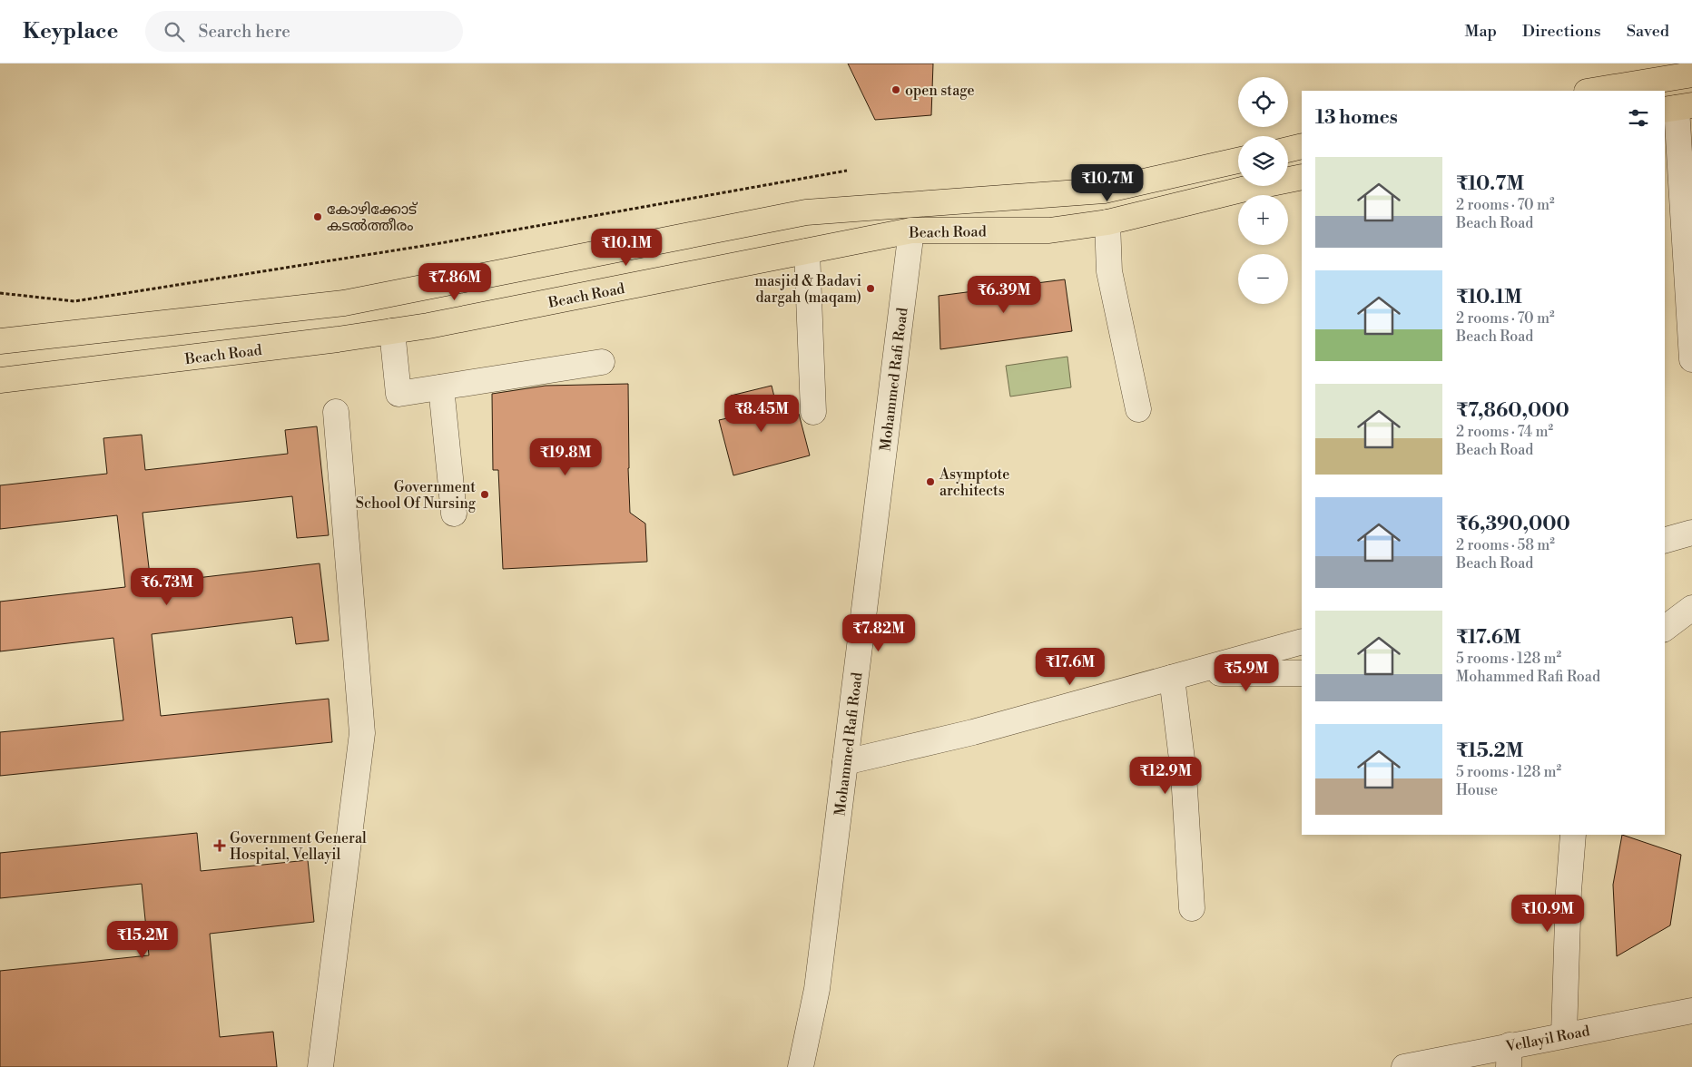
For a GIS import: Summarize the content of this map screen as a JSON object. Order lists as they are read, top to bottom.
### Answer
{
  "streets": {
    "main road": ["Beach Road"],
    "street": ["Mohammed Rafi Road", "Vellayil Road"]
  },
  "crossings": [
    ["Beach Road", "Mohammed Rafi Road"]
  ],
  "places": {
    "other": [
      "open stage",
      "കോഴിക്കോട് കടൽത്തീരം",
      "masjid & Badavi dargah (maqam)",
      "Asymptote architects",
      "Government School Of Nursing"
    ],
    "health": ["Government General Hospital, Vellayil"]
  },
  "page": {
    "header": "Keyplace",
    "search": "Search here",
    "nav": ["Map", "Directions", "Saved"],
    "map_buttons": ["+", "−"],
    "heading": "13 homes",
    "list": [
      {
        "name": "₹10.7M",
        "note": "2 rooms · 70 m² · Beach Road"
      },
      {
        "name": "₹10.1M",
        "note": "2 rooms · 70 m² · Beach Road"
      },
      {
        "name": "₹7,860,000",
        "note": "2 rooms · 74 m² · Beach Road"
      },
      {
        "name": "₹6,390,000",
        "note": "2 rooms · 58 m² · Beach Road"
      },
      {
        "name": "₹17.6M",
        "note": "5 rooms · 128 m² · Mohammed Rafi Road"
      },
      {
        "name": "₹15.2M",
        "note": "5 rooms · 128 m² · House"
      }
    ],
    "price": [
      "₹10.7M",
      "₹10.1M",
      "₹7.86M",
      "₹6.39M",
      "₹8.45M",
      "₹19.8M",
      "₹6.73M",
      "₹7.82M",
      "₹17.6M",
      "₹5.9M",
      "₹12.9M",
      "₹10.9M",
      "₹15.2M"
    ]
  }
}
